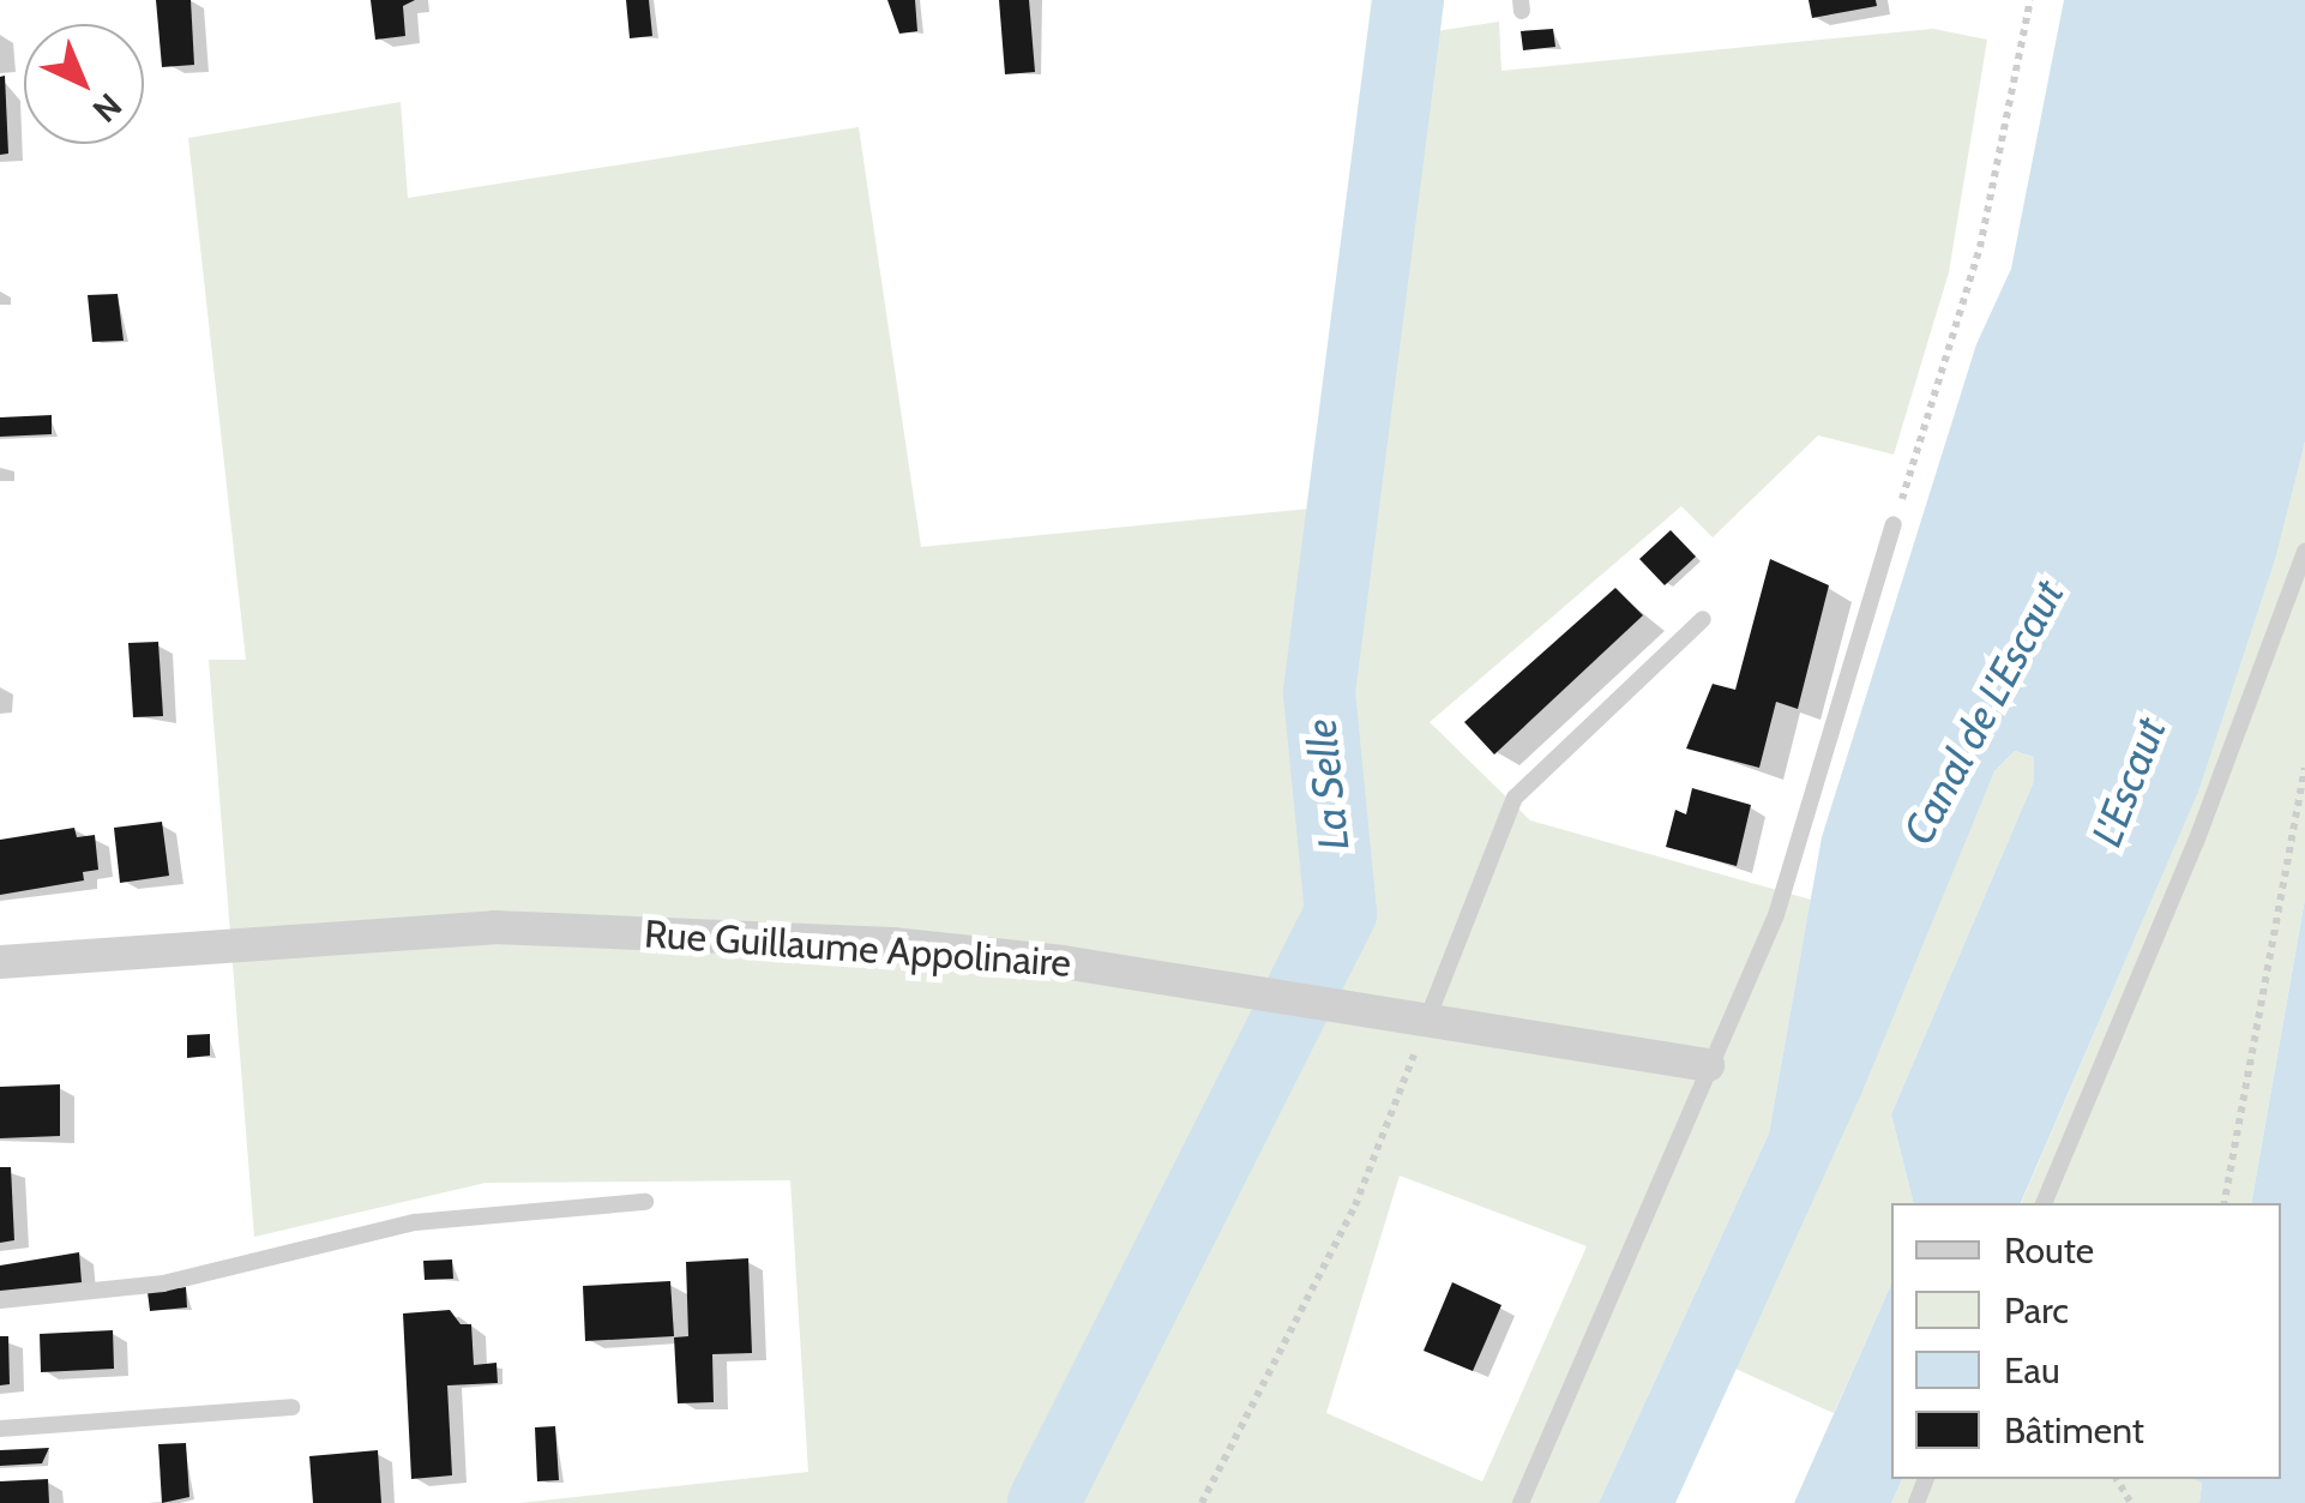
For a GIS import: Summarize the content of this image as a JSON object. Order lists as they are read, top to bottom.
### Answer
{
  "streets": {
    "street": ["Rue Guillaume Appolinaire"]
  },
  "water": ["Canal de L'Escaut", "L'Escaut", "La Selle"],
  "legend": [
    "Route",
    "Parc",
    "Eau",
    "Bâtiment"
  ],
  "north": "bottom right"
}
